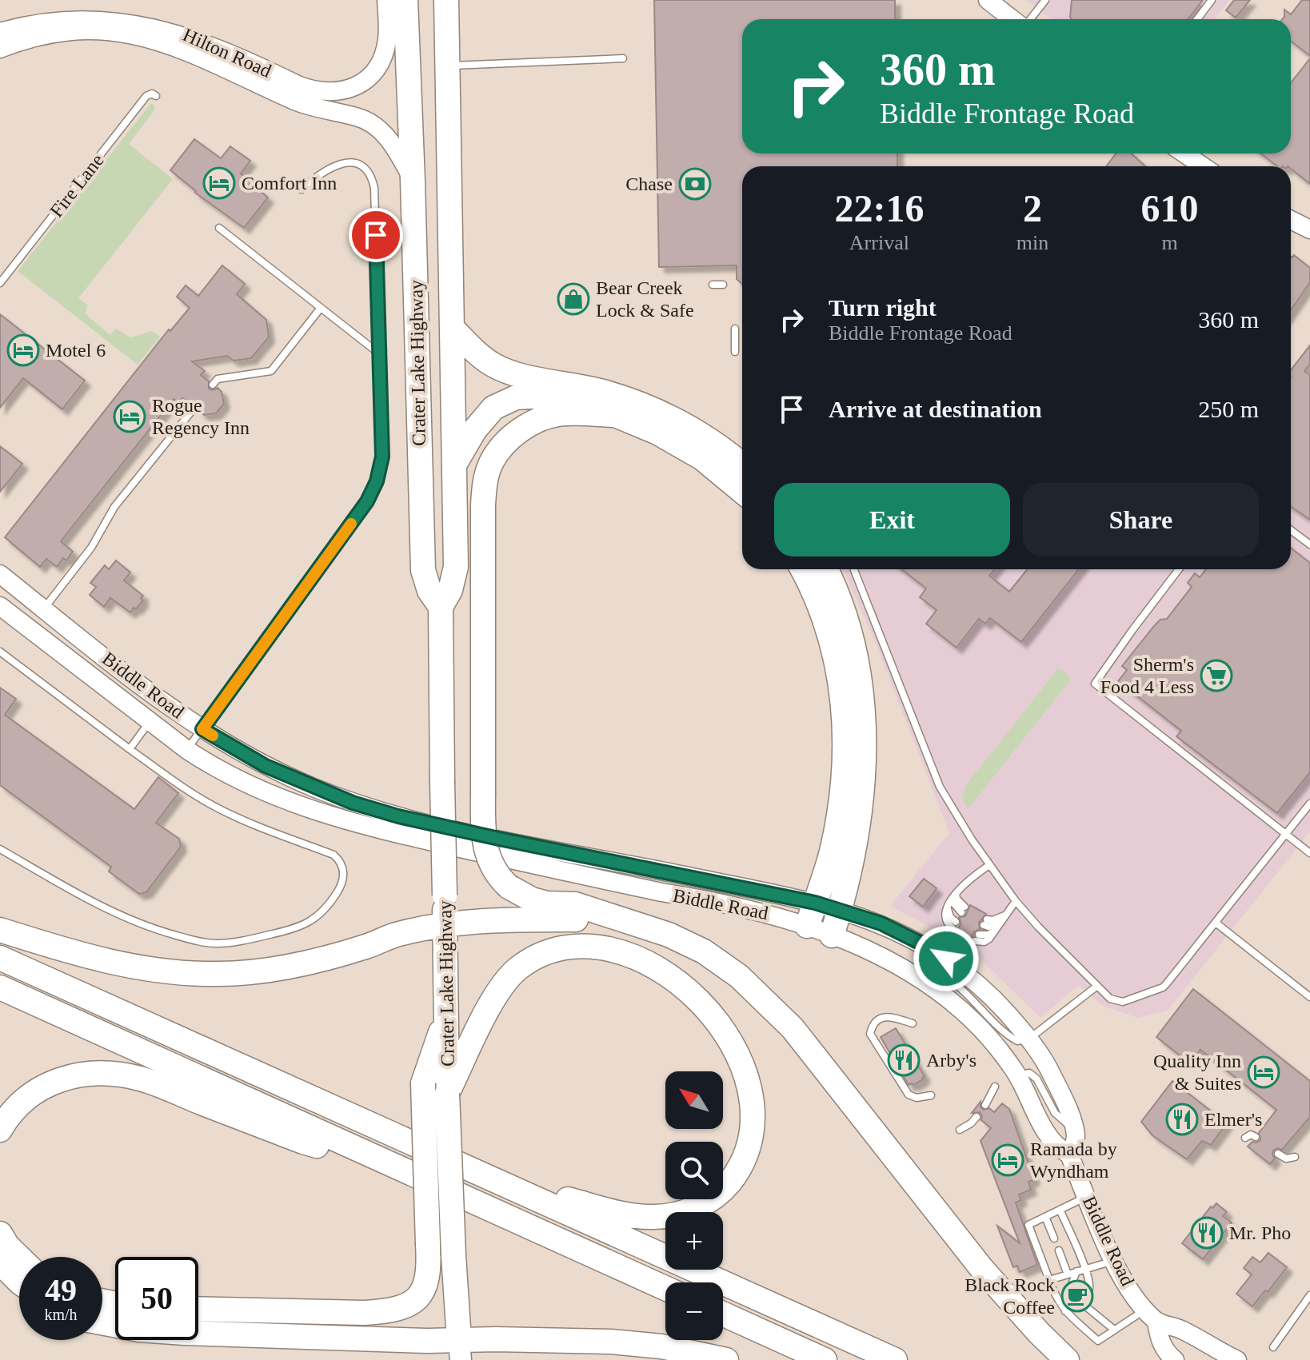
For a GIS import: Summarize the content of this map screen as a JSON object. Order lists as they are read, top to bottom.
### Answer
{
  "streets": {
    "highway": ["Crater Lake Highway"],
    "main road": ["Hilton Road", "Biddle Road"],
    "lane": ["Fire Lane"]
  },
  "crossings": [
    ["Hilton Road", "Crater Lake Highway"]
  ],
  "places": {
    "hotel": [
      "Comfort Inn",
      "Motel 6",
      "Rogue Regency Inn",
      "Quality Inn & Suites",
      "Ramada by Wyndham"
    ],
    "bank": ["Chase"],
    "shop": ["Bear Creek Lock & Safe"],
    "supermarket": ["Sherm's Food 4 Less"],
    "restaurant": ["Arby's", "Elmer's", "Mr. Pho"],
    "cafe": ["Black Rock Coffee"]
  },
  "north": "top left",
  "page": {
    "turn": ["360 m", "Biddle Frontage Road"],
    "eta": [
      "22:16",
      "Arrival",
      "2",
      "min",
      "610",
      "m"
    ],
    "list": [
      {
        "name": "Turn right",
        "note": "Biddle Frontage Road",
        "value": "360 m"
      },
      {
        "name": "Arrive at destination",
        "value": "250 m"
      }
    ],
    "buttons": ["Exit", "Share"],
    "map_buttons": ["+", "−"],
    "speed": "49 km/h",
    "limit": "50"
  }
}
